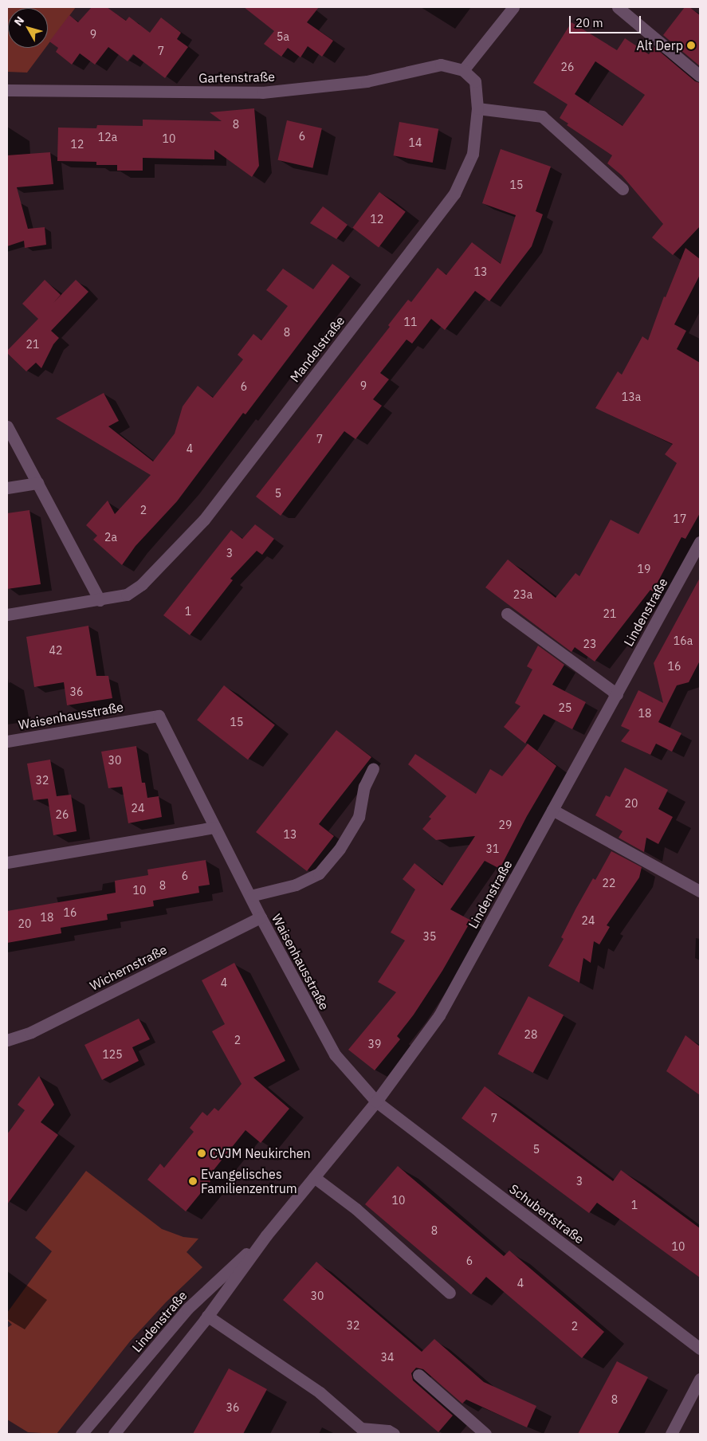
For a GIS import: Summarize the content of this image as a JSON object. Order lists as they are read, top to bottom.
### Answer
{
  "streets": {
    "street": [
      "Gartenstraße",
      "Mandelstraße",
      "Lindenstraße",
      "Waisenhausstraße",
      "Wichernstraße",
      "Schubertstraße"
    ]
  },
  "crossings": [
    ["Gartenstraße", "Mandelstraße"],
    ["Lindenstraße", "Waisenhausstraße"],
    ["Lindenstraße", "Schubertstraße"],
    ["Waisenhausstraße", "Wichernstraße"],
    ["Waisenhausstraße", "Schubertstraße"]
  ],
  "places": ["Alt Derp", "CVJM Neukirchen", "Evangelisches Familienzentrum"],
  "house_numbers": [
    "9",
    "5a",
    "7",
    "26",
    "8",
    "6",
    "12a",
    "10",
    "14",
    "12",
    "15",
    "12",
    "13",
    "11",
    "8",
    "21",
    "9",
    "6",
    "13a",
    "7",
    "4",
    "5",
    "2",
    "17",
    "2a",
    "3",
    "19",
    "23a",
    "1",
    "21",
    "16a",
    "23",
    "42",
    "16",
    "36",
    "25",
    "18",
    "15",
    "30",
    "32",
    "20",
    "24",
    "26",
    "29",
    "13",
    "31",
    "6",
    "22",
    "8",
    "10",
    "16",
    "18",
    "24",
    "20",
    "35",
    "4",
    "28",
    "2",
    "39",
    "125",
    "7",
    "5",
    "3",
    "10",
    "1",
    "8",
    "10",
    "6",
    "4",
    "30",
    "32",
    "2",
    "34",
    "8",
    "36"
  ],
  "scale_bar": "20 m",
  "north": "top left"
}
